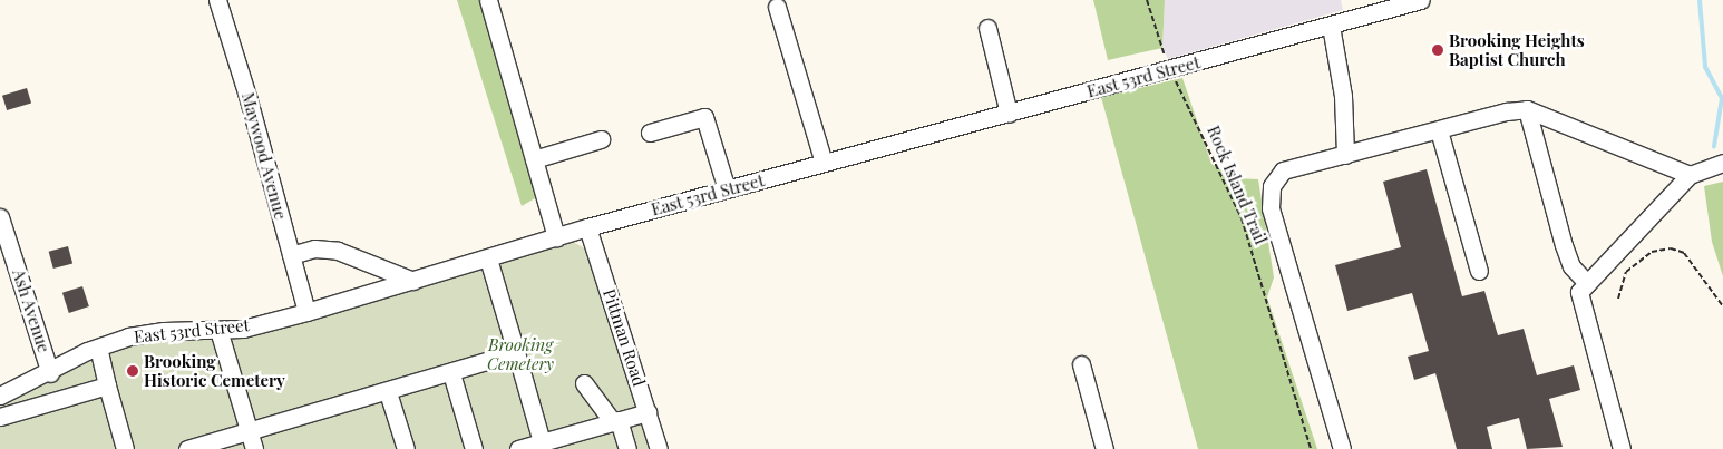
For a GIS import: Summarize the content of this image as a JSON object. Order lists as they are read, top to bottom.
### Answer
{
  "streets": {
    "street": [
      "East 53rd Street",
      "Maywood Avenue",
      "Ash Avenue",
      "Pittman Road"
    ],
    "path": ["Rock Island Trail"]
  },
  "crossings": [
    ["East 53rd Street", "Maywood Avenue"],
    ["East 53rd Street", "Rock Island Trail"],
    ["East 53rd Street", "Ash Avenue"],
    ["East 53rd Street", "Pittman Road"]
  ],
  "parks": ["Brooking Cemetery"],
  "places": ["Brooking Heights Baptist Church", "Brooking Historic Cemetery"]
}
